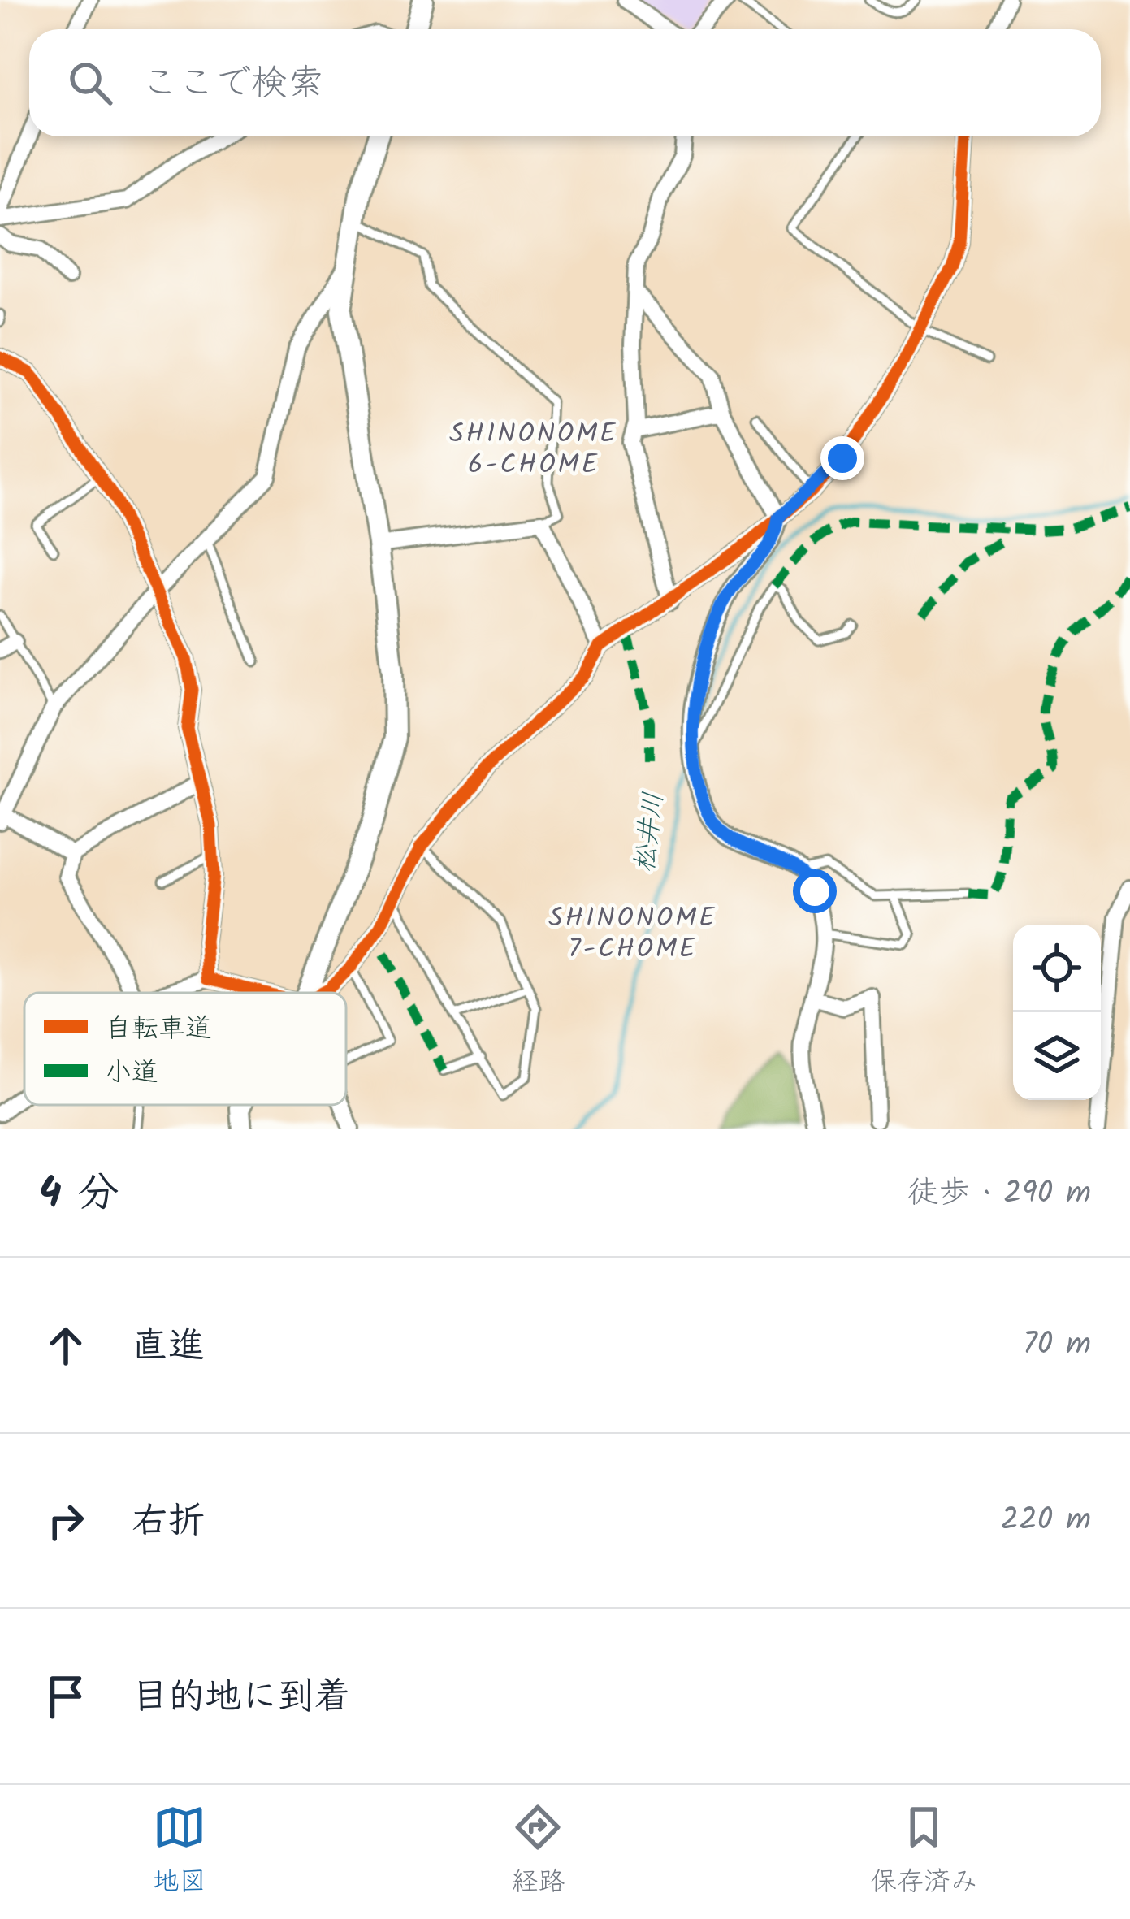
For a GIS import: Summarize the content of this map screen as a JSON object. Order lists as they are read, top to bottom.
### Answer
{
  "districts": ["SHINONOME 6-CHOME", "SHINONOME 7-CHOME"],
  "water": ["松井川"],
  "legend": ["自転車道", "小道"],
  "page": {
    "search": "ここで検索",
    "heading": ["4 分", "徒歩 · 290 m"],
    "list": [
      ["直進", "70 m"],
      ["右折", "220 m"],
      "目的地に到着"
    ],
    "nav": ["地図", "経路", "保存済み"]
  }
}
